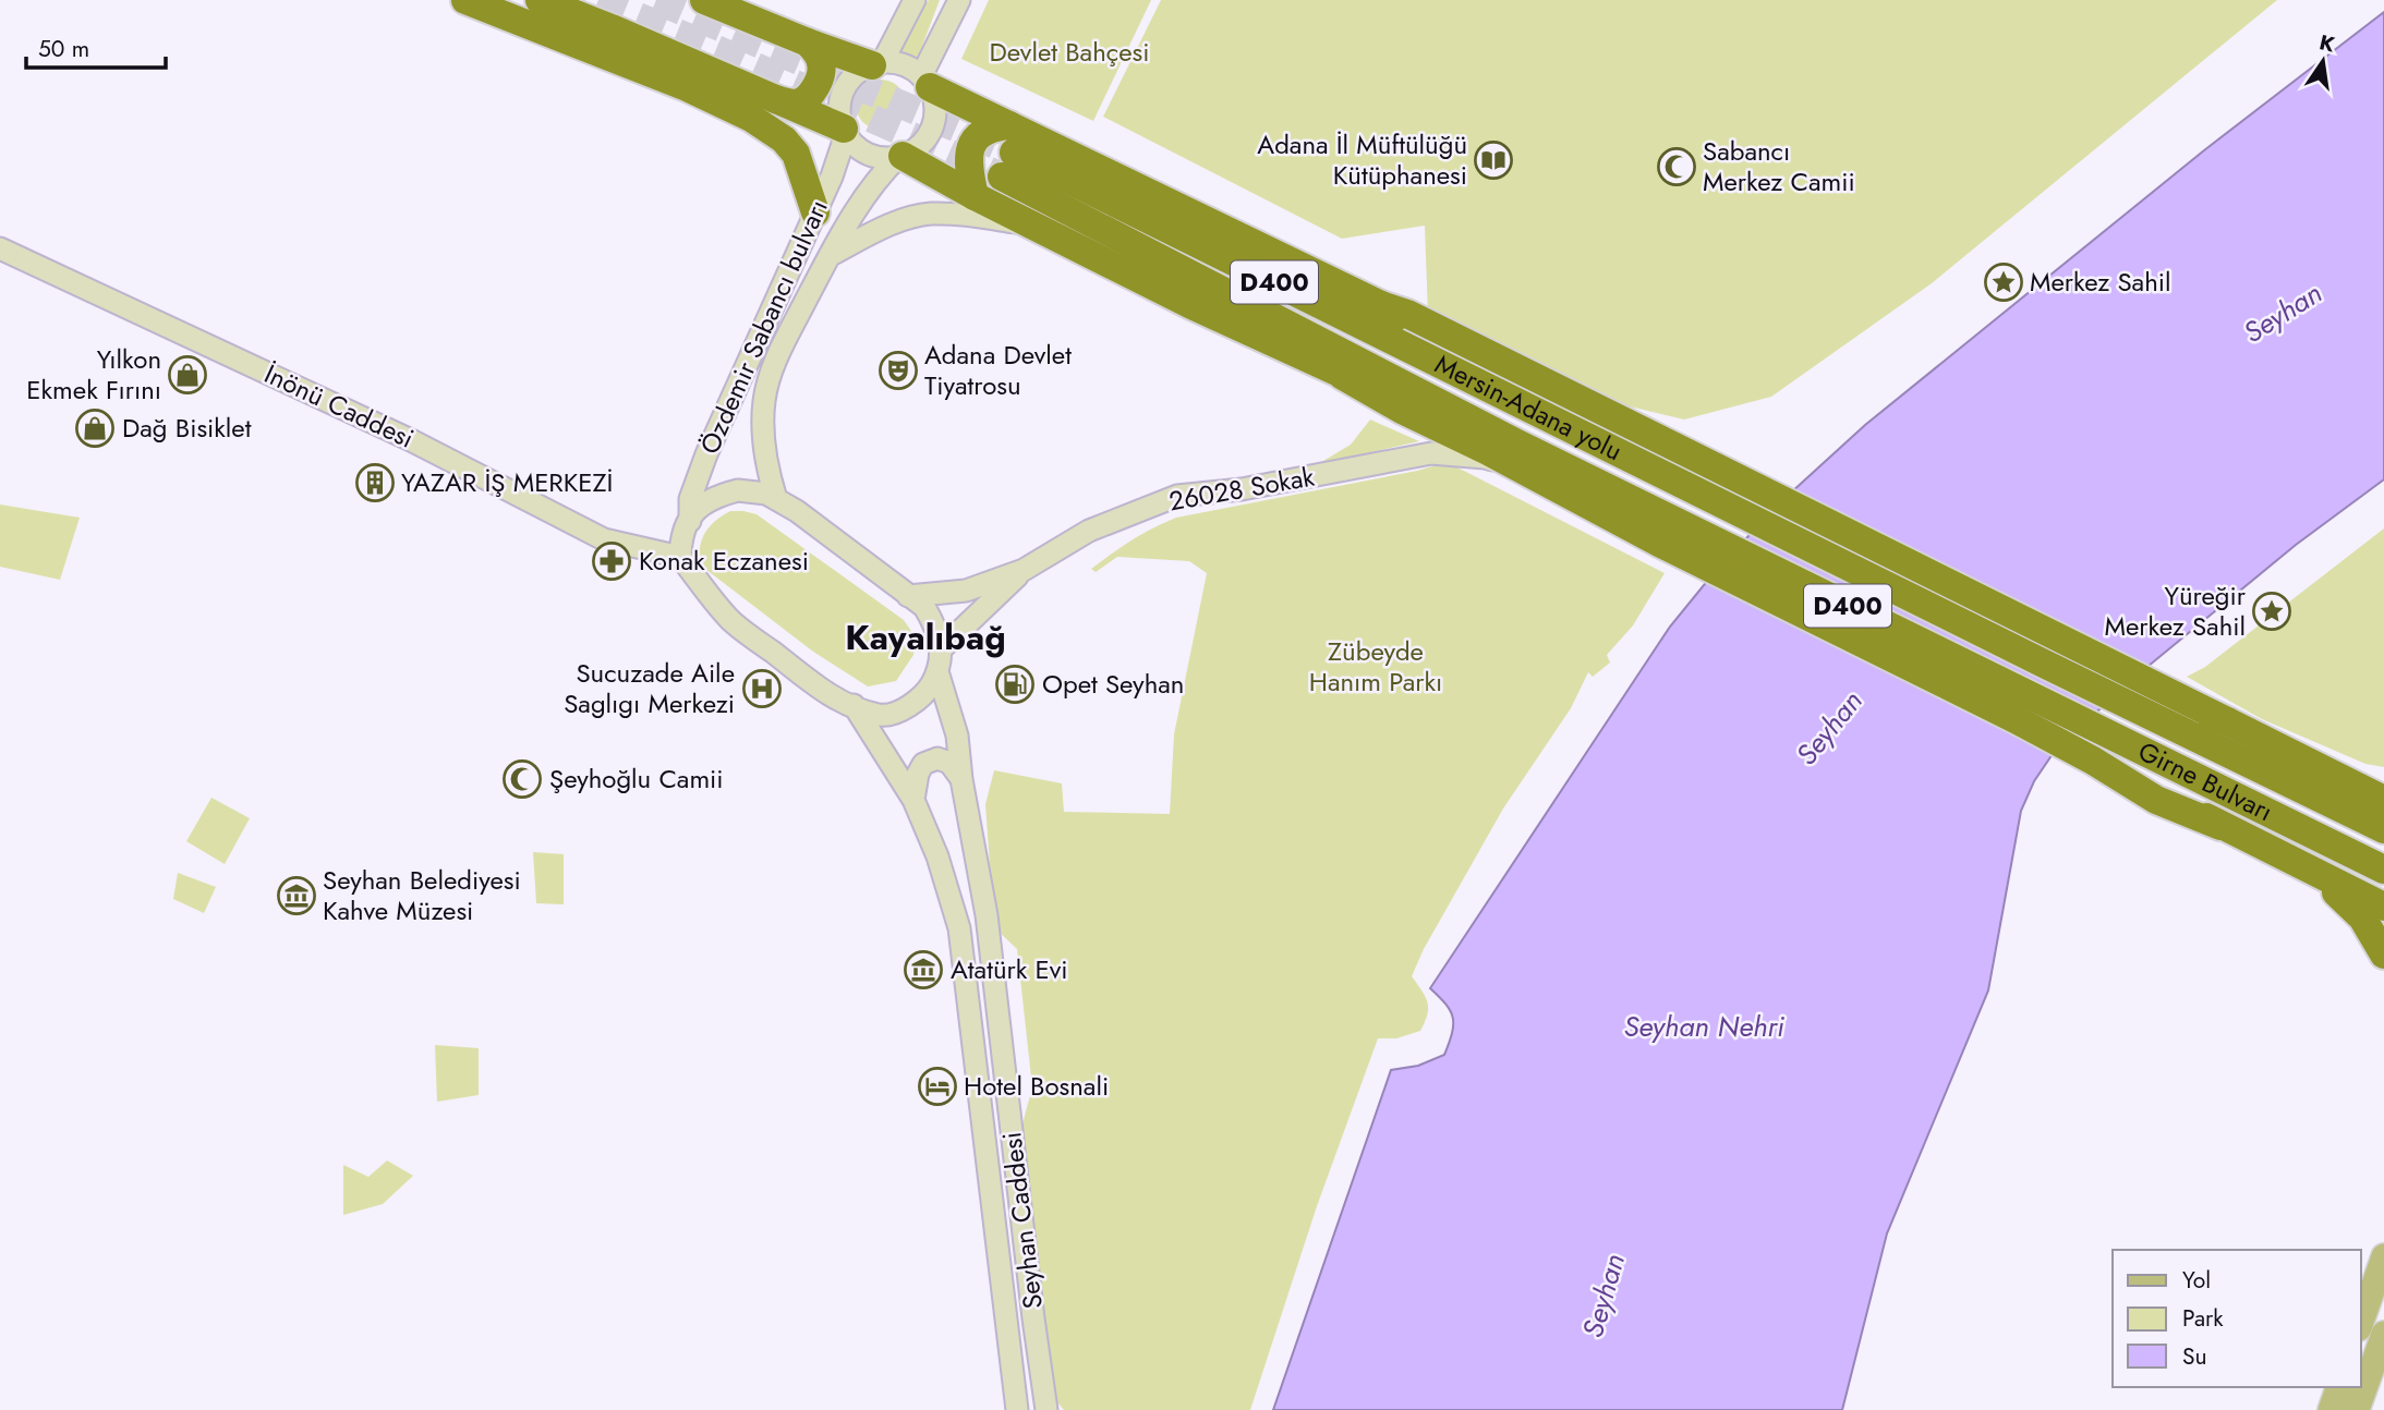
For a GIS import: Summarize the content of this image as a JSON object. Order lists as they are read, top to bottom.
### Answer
{
  "streets": {
    "highway": ["D400", "Mersin-Adana yolu", "Girne Bulvarı"],
    "main road": [
      "Özdemir Sabancı bulvarı",
      "İnönü Caddesi",
      "26028 Sokak",
      "Seyhan Caddesi"
    ]
  },
  "crossings": [
    ["Özdemir Sabancı bulvarı", "İnönü Caddesi"],
    ["Mersin-Adana yolu", "Girne Bulvarı"]
  ],
  "districts": ["Kayalıbağ"],
  "water": ["Seyhan", "Seyhan Nehri"],
  "parks": ["Devlet Bahçesi", "Zübeyde Hanım Parkı"],
  "places": {
    "library": ["Adana İl Müftülüğü Kütüphanesi"],
    "mosque": ["Sabancı Merkez Camii", "Şeyhoğlu Camii"],
    "place": ["Merkez Sahil", "Yüreğir Merkez Sahil"],
    "theatre": ["Adana Devlet Tiyatrosu"],
    "shop": ["Yılkon Ekmek Fırını", "Dağ Bisiklet"],
    "building": ["YAZAR İŞ MERKEZİ"],
    "pharmacy": ["Konak Eczanesi"],
    "fuel station": ["Opet Seyhan"],
    "hospital": ["Sucuzade Aile Saglıgı Merkezi"],
    "museum": ["Seyhan Belediyesi Kahve Müzesi", "Atatürk Evi"],
    "hotel": ["Hotel Bosnali"]
  },
  "legend": ["Yol", "Park", "Su"],
  "scale_bar": "50 m",
  "north": "top"
}
